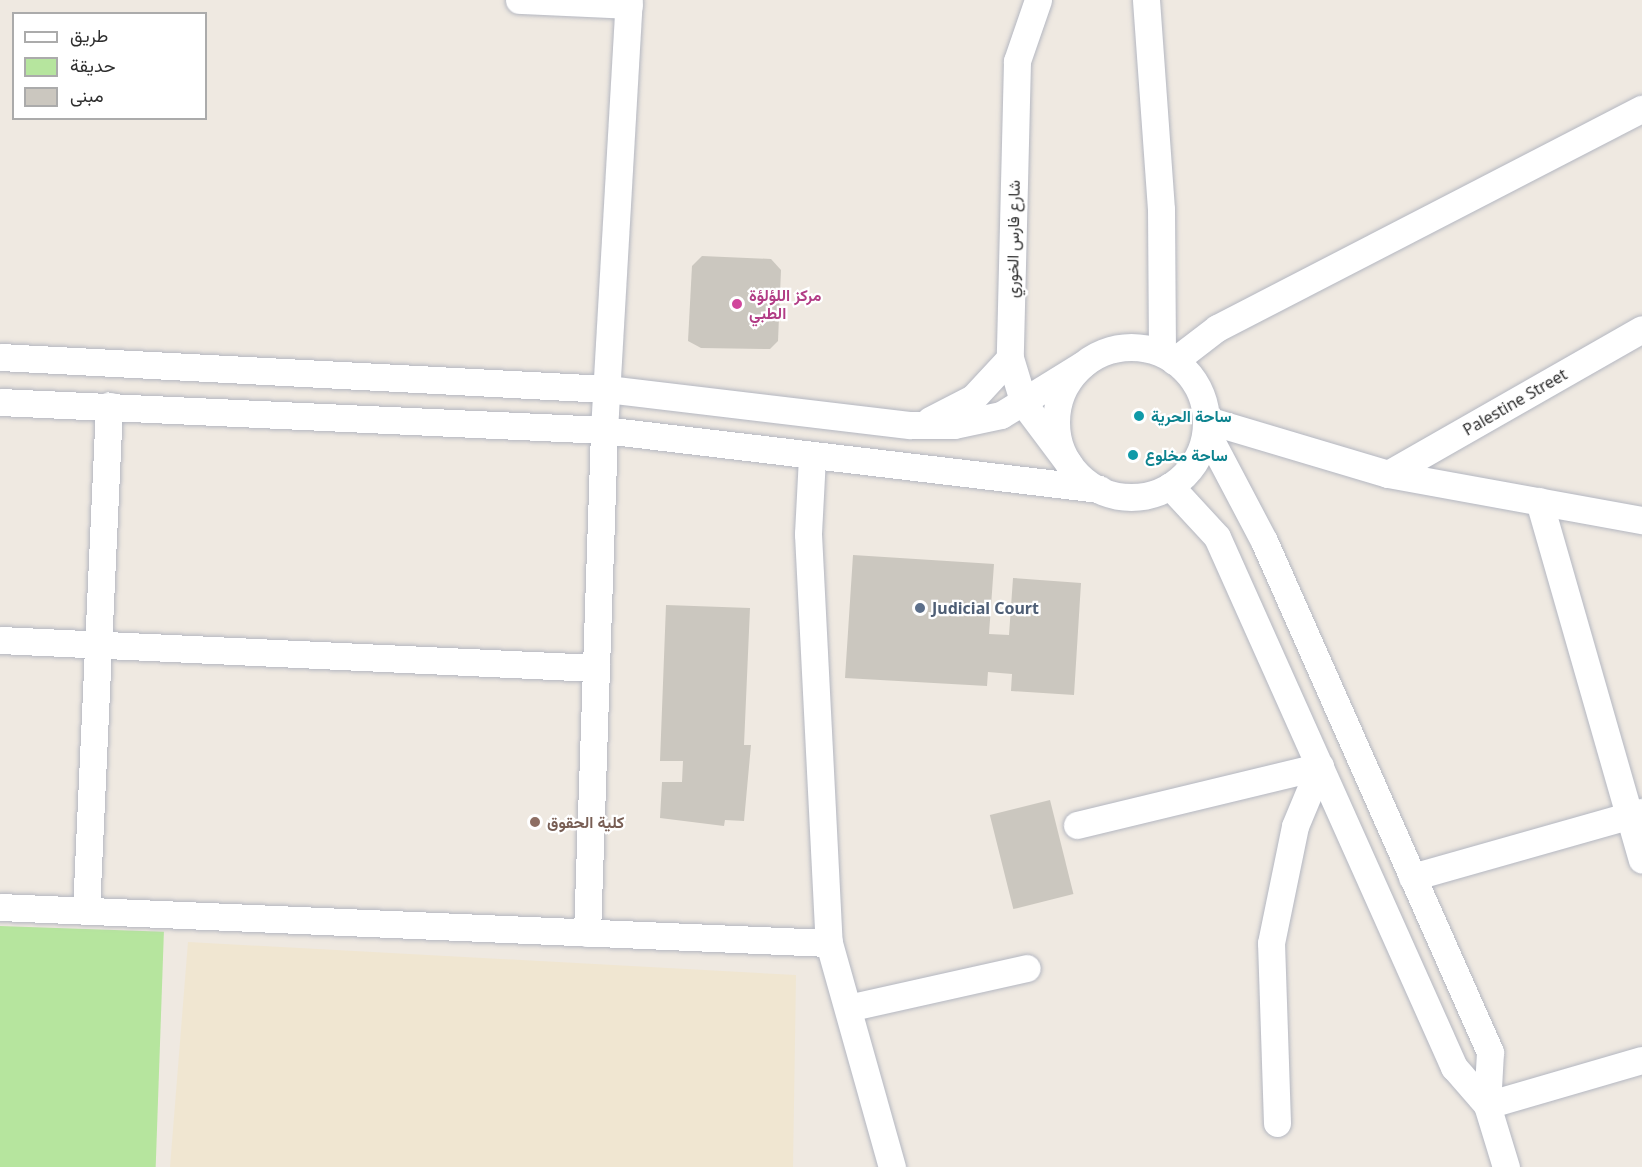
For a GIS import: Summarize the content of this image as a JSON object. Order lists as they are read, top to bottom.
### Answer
{
  "streets": {
    "street": ["شارع فارس الخوري", "Palestine Street"]
  },
  "places": [
    "مركز اللؤلؤة الطبي",
    "ساحة الحرية",
    "ساحة مخلوع",
    "Judicial Court",
    "كلية الحقوق"
  ],
  "legend": ["طريق", "حديقة", "مبنى"]
}
